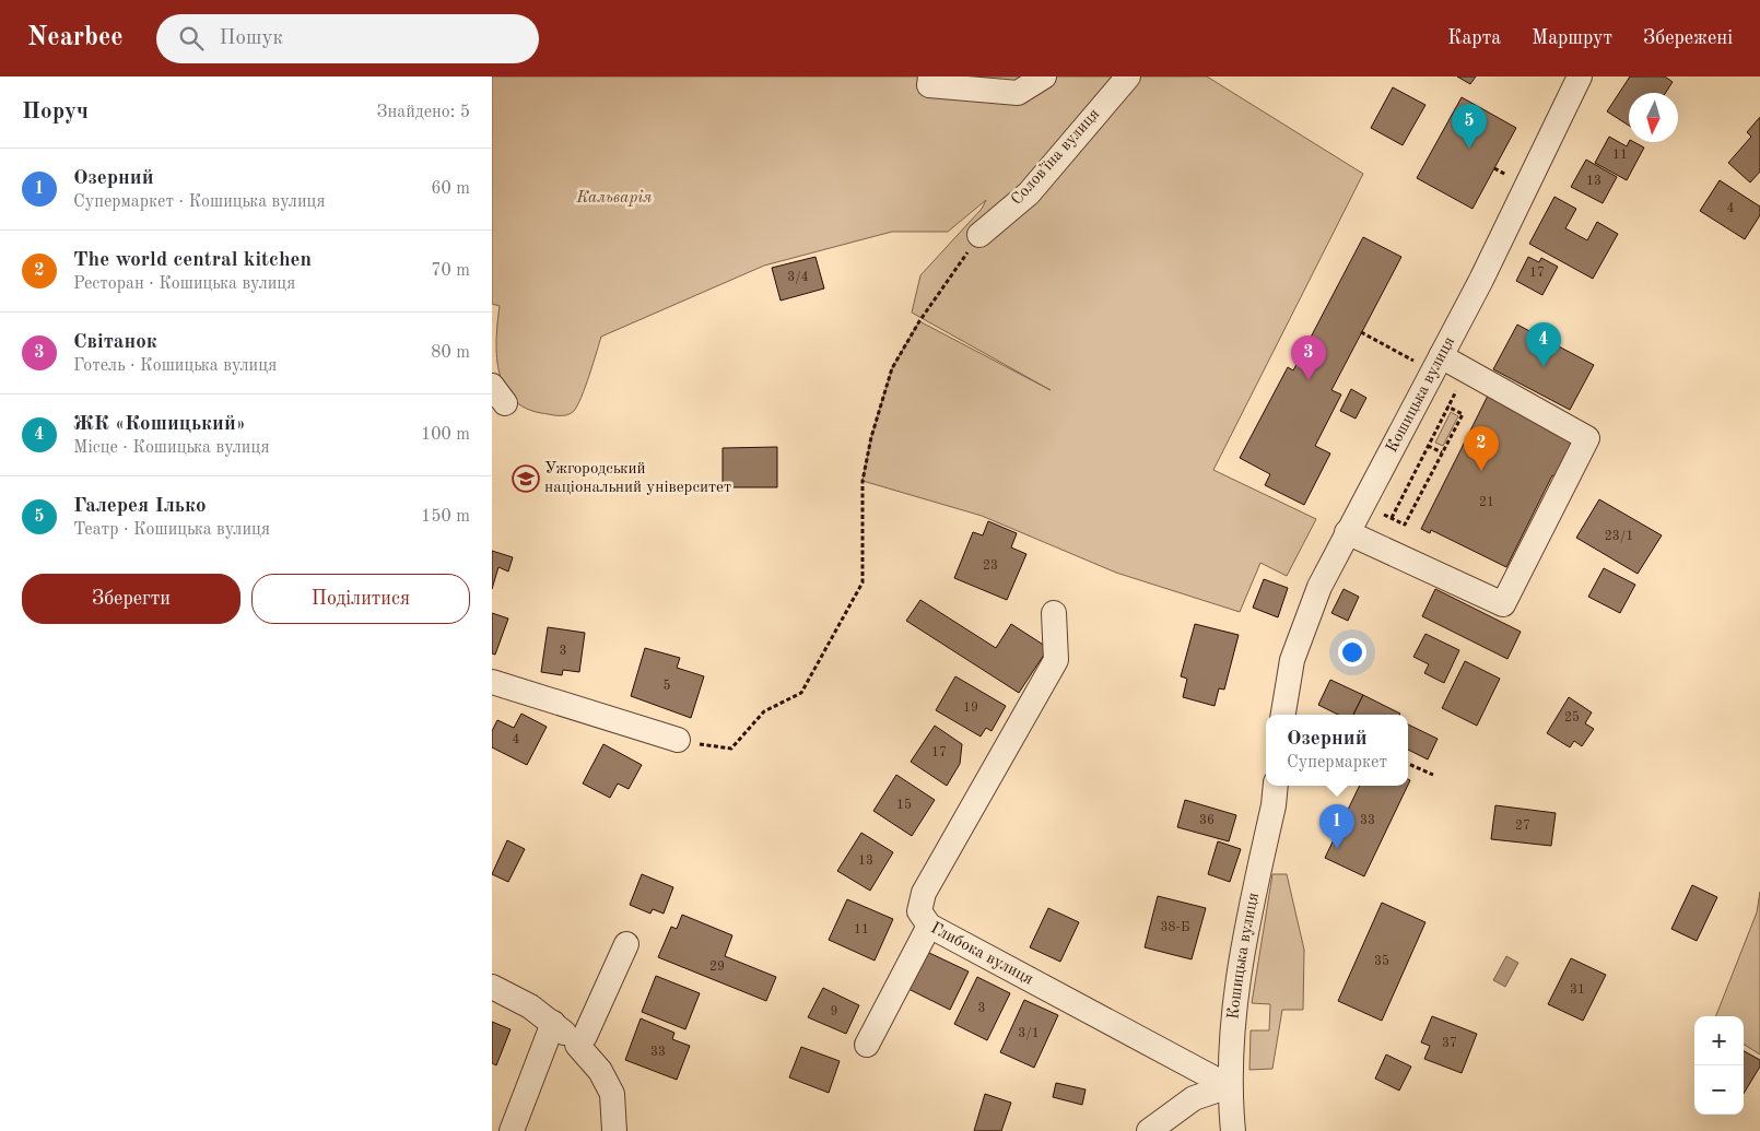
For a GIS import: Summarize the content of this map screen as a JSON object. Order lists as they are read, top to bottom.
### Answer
{
  "streets": {
    "street": ["Соловʼїна вулиця", "Кошицька вулиця", "Глибока вулиця"]
  },
  "crossings": [
    ["Кошицька вулиця", "Глибока вулиця"]
  ],
  "parks": ["Кальварія"],
  "places": {
    "school or university": ["Ужгородський національний університет"]
  },
  "house_numbers": [
    "11",
    "13",
    "4",
    "17",
    "3/4",
    "21",
    "23/1",
    "23",
    "3",
    "5",
    "19",
    "25",
    "4",
    "17",
    "15",
    "36",
    "33",
    "27",
    "13",
    "38-Б",
    "11",
    "35",
    "29",
    "31",
    "3",
    "9",
    "3/1",
    "37",
    "33"
  ],
  "north": "bottom",
  "page": {
    "header": "Nearbee",
    "search": "Пошук",
    "nav": ["Карта", "Маршрут", "Збережені"],
    "heading": ["Поруч", "Знайдено: 5"],
    "pins": [
      "5",
      "4",
      "3",
      "2",
      "1"
    ],
    "list": [
      {
        "mark": "1",
        "name": "Озерний",
        "note": "Супермаркет · Кошицька вулиця",
        "value": "60 m"
      },
      {
        "mark": "2",
        "name": "The world central kitchen",
        "note": "Ресторан · Кошицька вулиця",
        "value": "70 m"
      },
      {
        "mark": "3",
        "name": "Світанок",
        "note": "Готель · Кошицька вулиця",
        "value": "80 m"
      },
      {
        "mark": "4",
        "name": "ЖК «Кошицький»",
        "note": "Місце · Кошицька вулиця",
        "value": "100 m"
      },
      {
        "mark": "5",
        "name": "Галерея Ілько",
        "note": "Театр · Кошицька вулиця",
        "value": "150 m"
      }
    ],
    "buttons": ["Зберегти", "Поділитися"],
    "popup": ["Озерний", "Супермаркет"],
    "map_buttons": ["+", "−"]
  }
}
